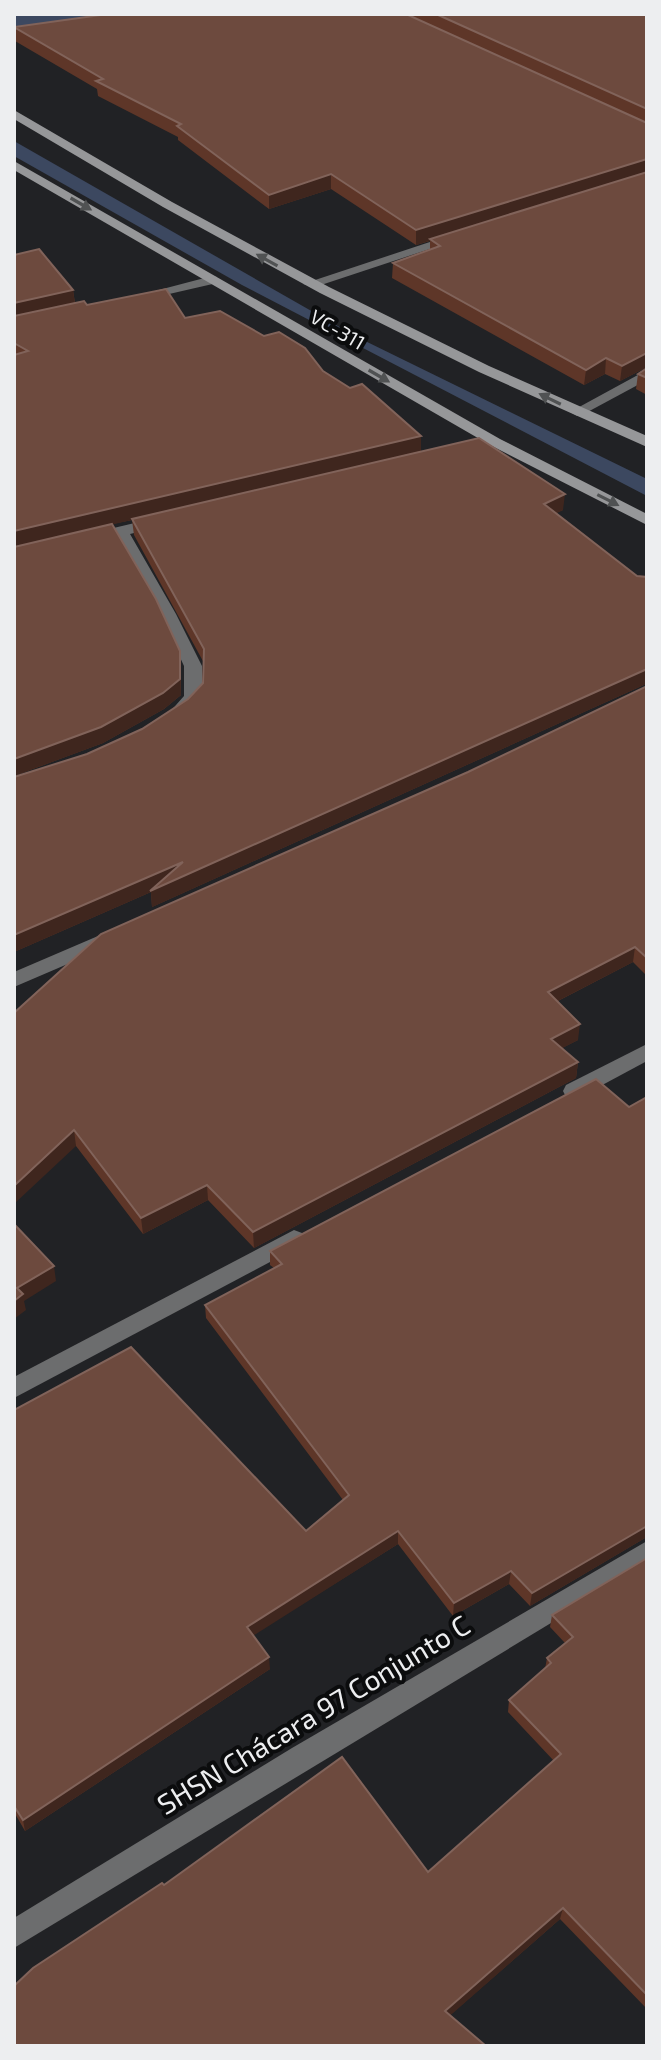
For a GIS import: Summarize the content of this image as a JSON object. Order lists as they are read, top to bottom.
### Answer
{
  "streets": {
    "main road": ["VC-311"],
    "street": ["SHSN Chácara 97 Conjunto C"]
  }
}
